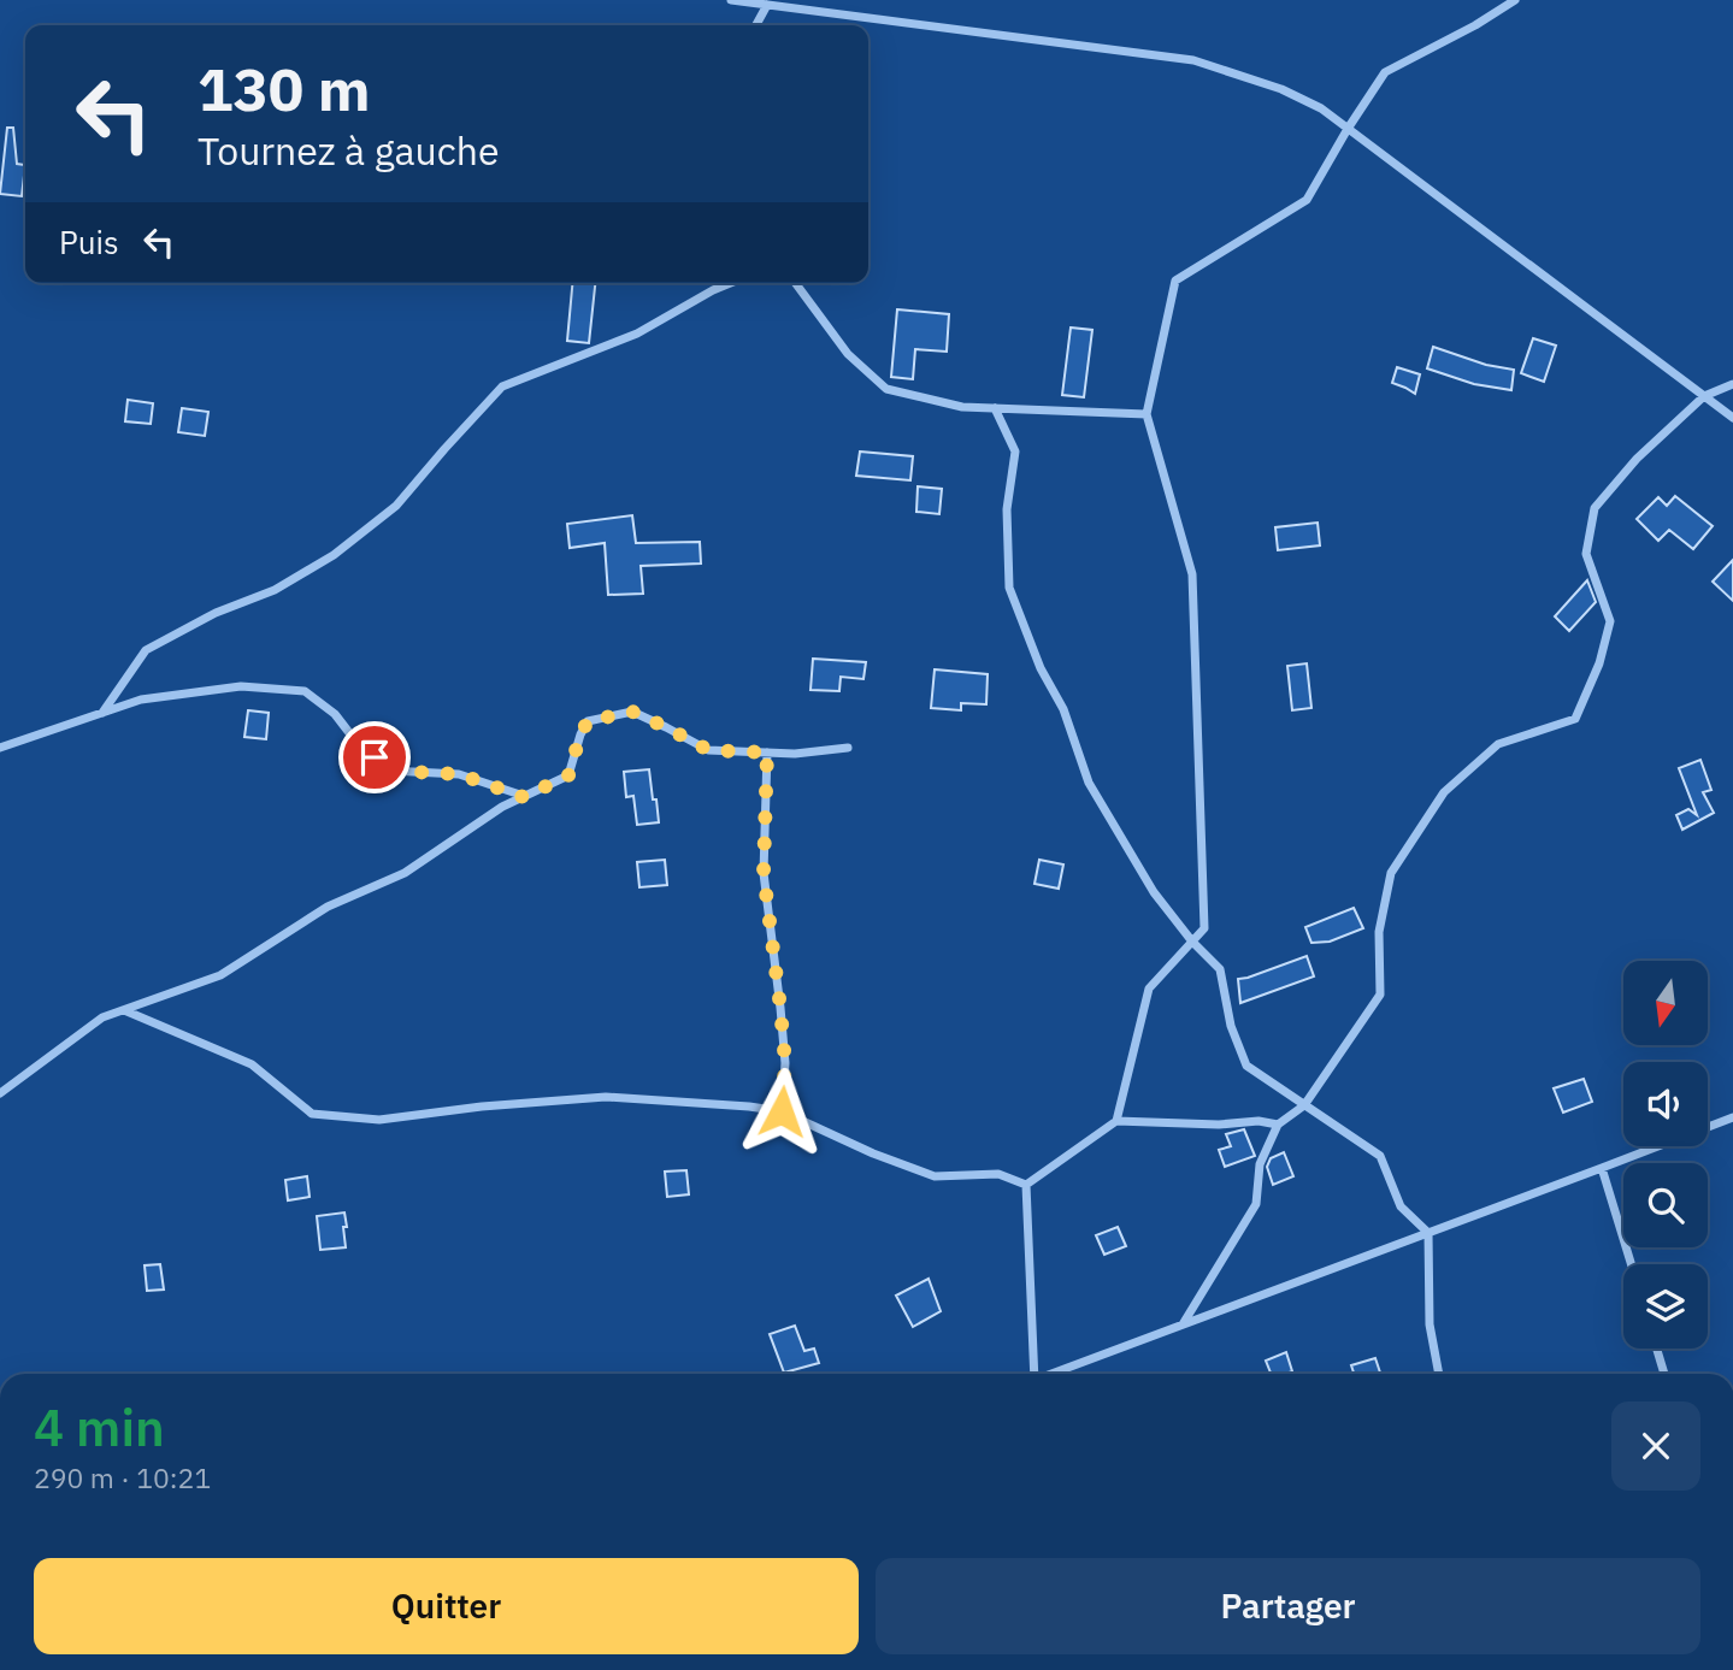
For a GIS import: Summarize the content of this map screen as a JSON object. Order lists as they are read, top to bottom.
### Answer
{
  "north": "bottom",
  "page": {
    "turn": ["130 m", "Tournez à gauche"],
    "then": "Puis",
    "heading": ["4 min", "290 m · 10:21"],
    "buttons": ["Quitter", "Partager"]
  }
}
